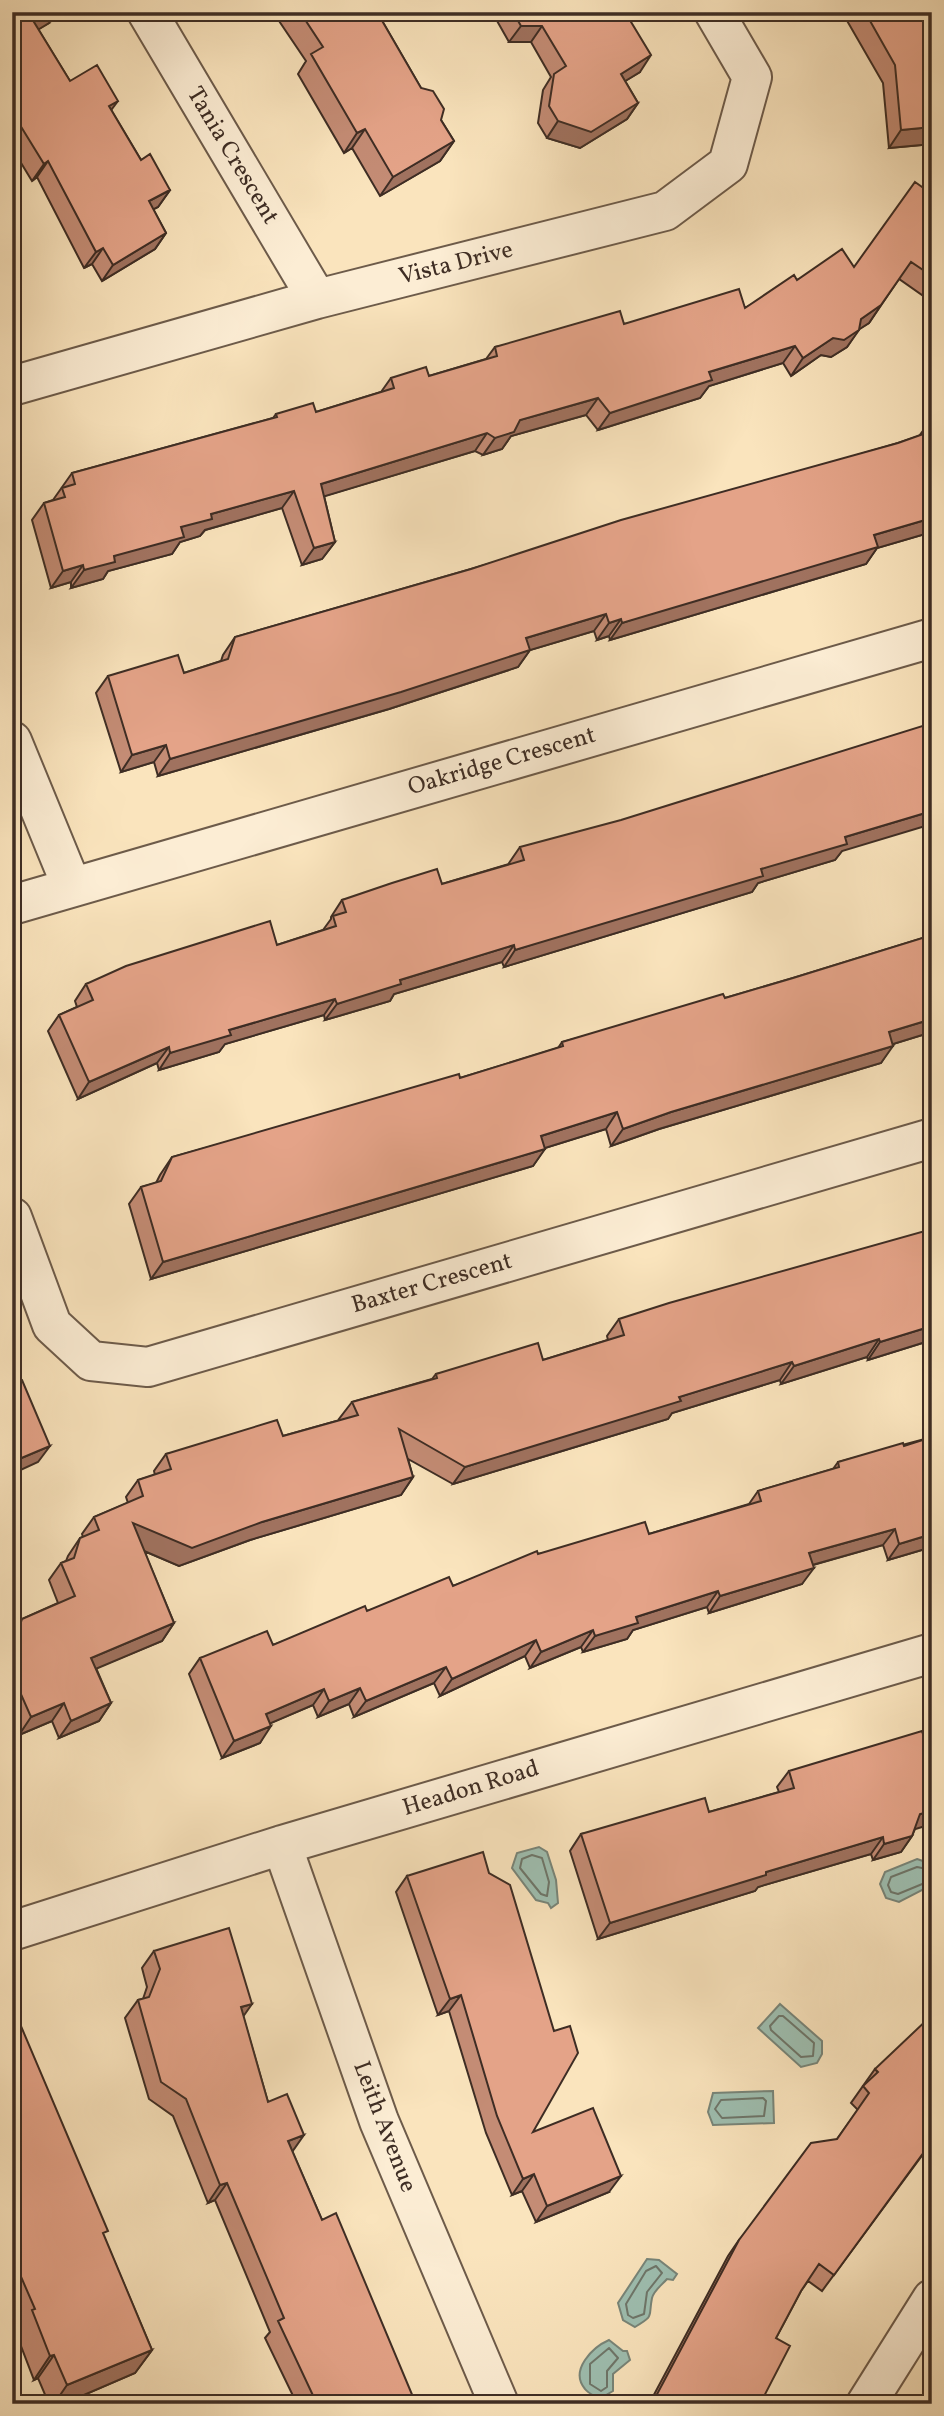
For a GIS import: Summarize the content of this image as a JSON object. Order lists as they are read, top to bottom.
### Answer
{
  "streets": {
    "street": [
      "Tania Crescent",
      "Vista Drive",
      "Oakridge Crescent",
      "Baxter Crescent",
      "Headon Road",
      "Leith Avenue"
    ]
  },
  "crossings": [
    ["Tania Crescent", "Vista Drive"],
    ["Headon Road", "Leith Avenue"]
  ]
}
